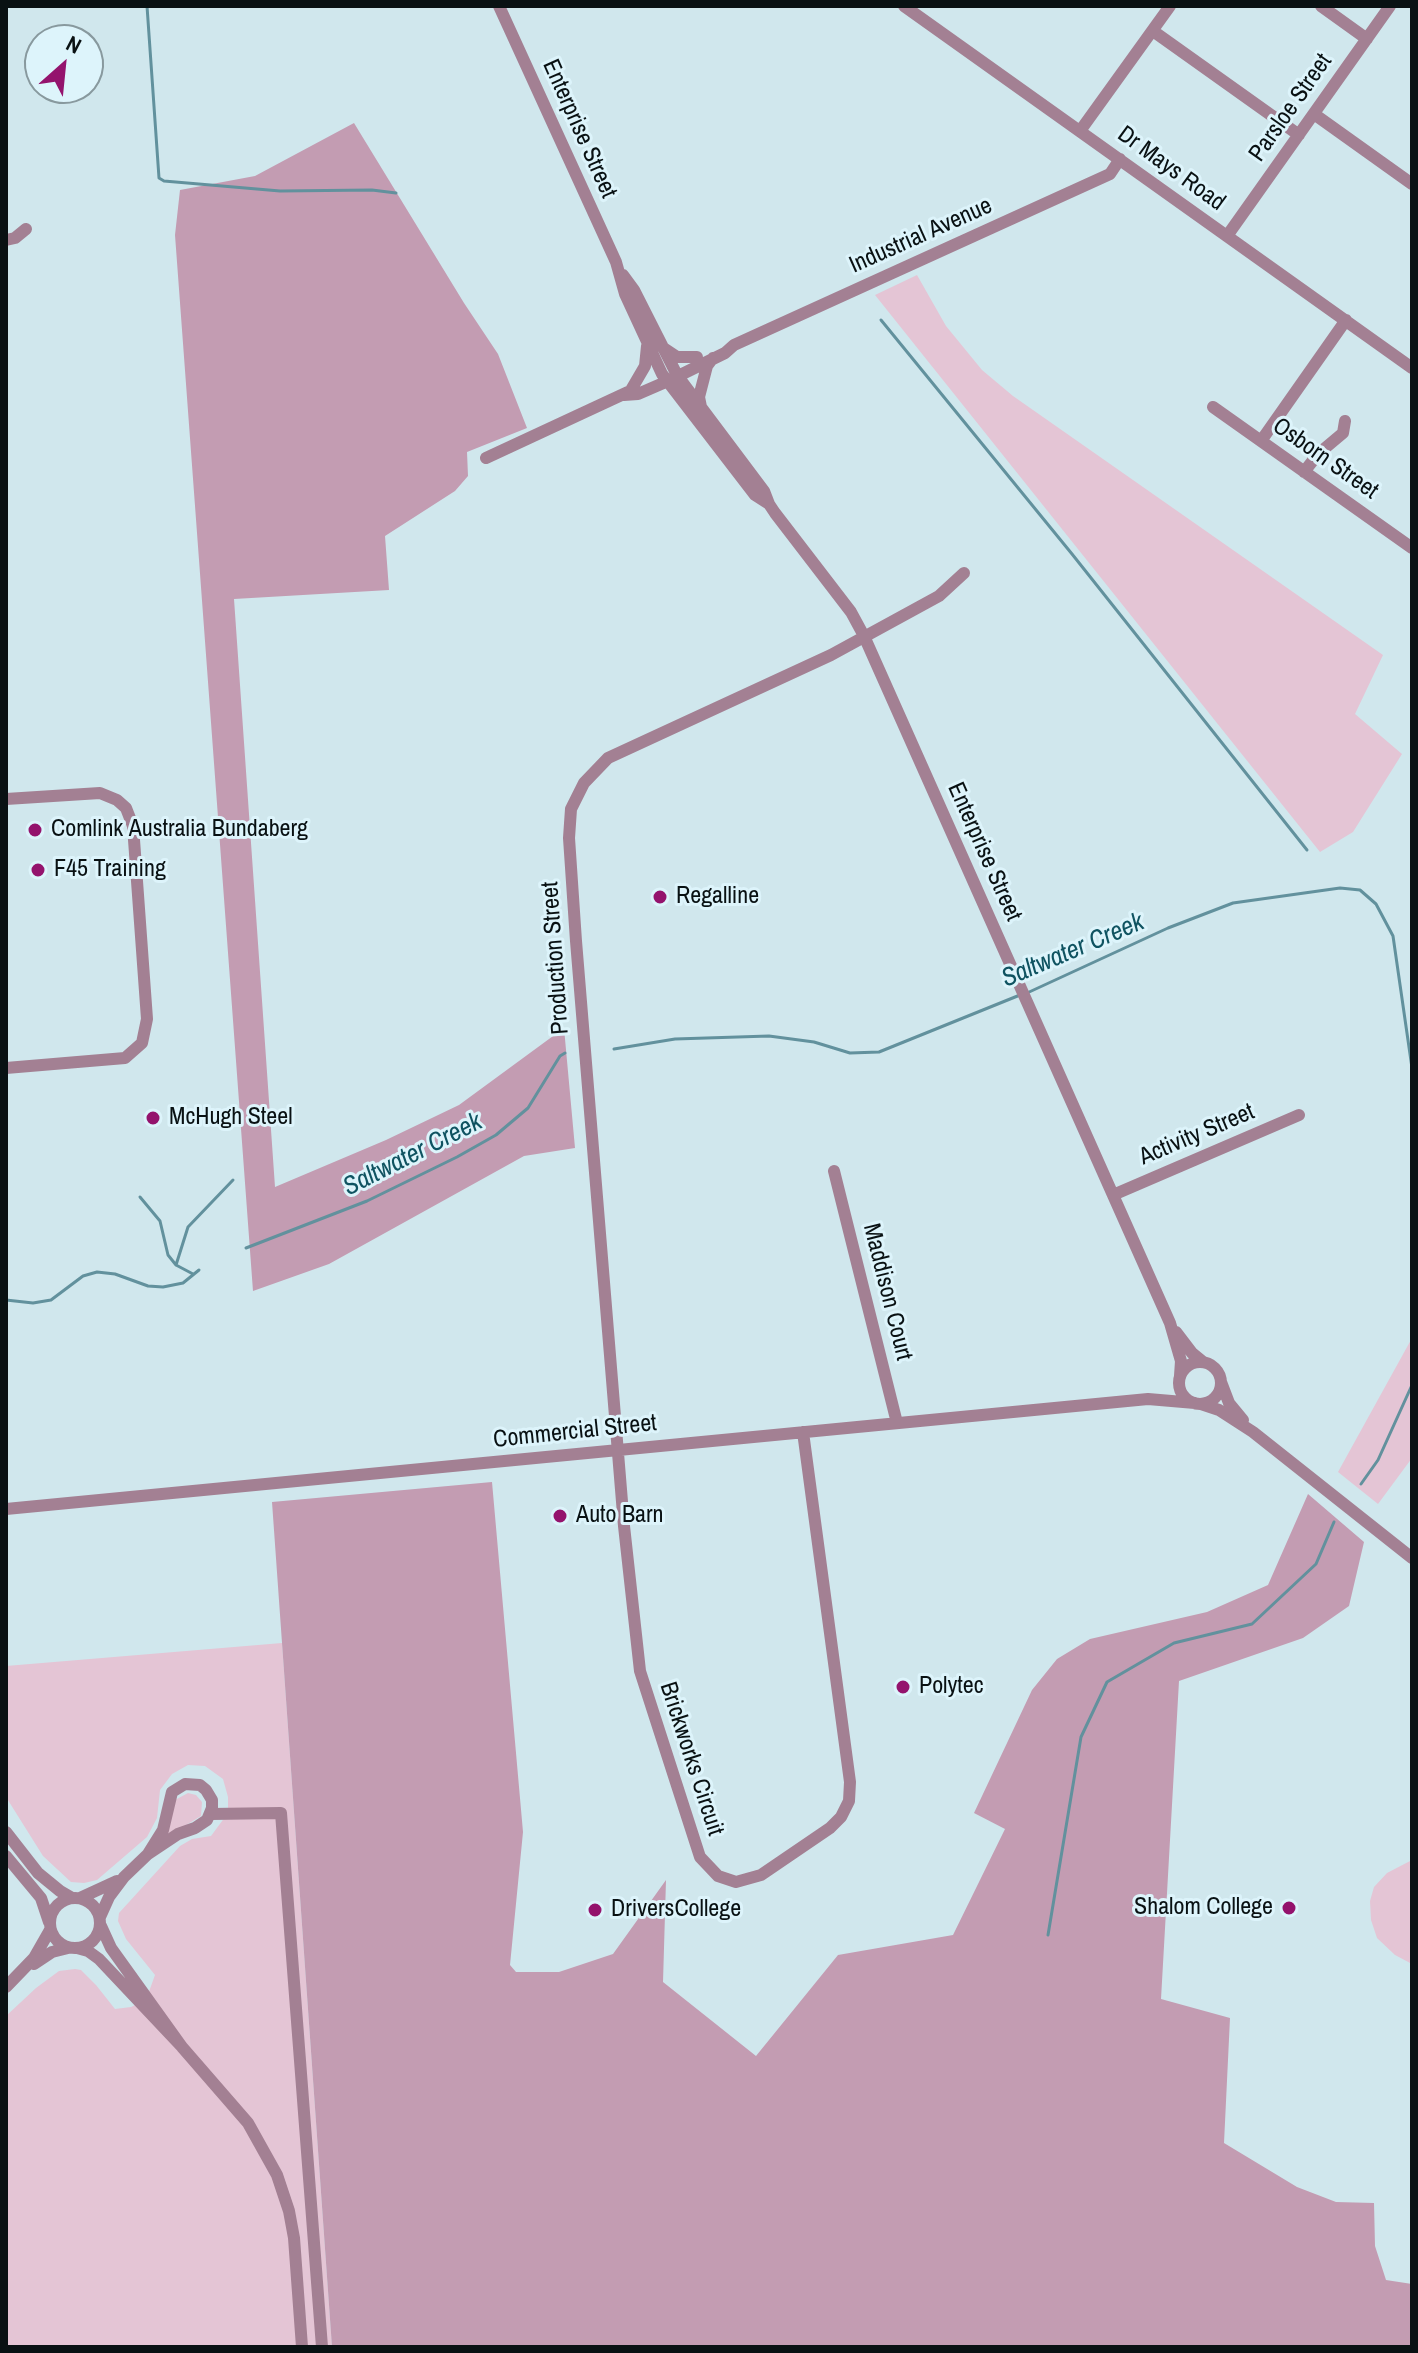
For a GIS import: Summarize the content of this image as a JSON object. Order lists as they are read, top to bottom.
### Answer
{
  "streets": {
    "street": [
      "Parsloe Street",
      "Enterprise Street",
      "Dr Mays Road",
      "Industrial Avenue",
      "Osborn Street",
      "Production Street",
      "Activity Street",
      "Maddison Court",
      "Commercial Street",
      "Brickworks Circuit"
    ]
  },
  "crossings": [
    ["Parsloe Street", "Dr Mays Road"],
    ["Enterprise Street", "Industrial Avenue"],
    ["Enterprise Street", "Production Street"],
    ["Enterprise Street", "Activity Street"],
    ["Enterprise Street", "Commercial Street"],
    ["Dr Mays Road", "Industrial Avenue"],
    ["Production Street", "Commercial Street"],
    ["Production Street", "Brickworks Circuit"],
    ["Maddison Court", "Commercial Street"],
    ["Commercial Street", "Brickworks Circuit"]
  ],
  "water": ["Saltwater Creek"],
  "places": [
    "Comlink Australia Bundaberg",
    "F45 Training",
    "Regalline",
    "McHugh Steel",
    "Auto Barn",
    "Polytec",
    "Shalom College",
    "DriversCollege"
  ],
  "north": "top right"
}
